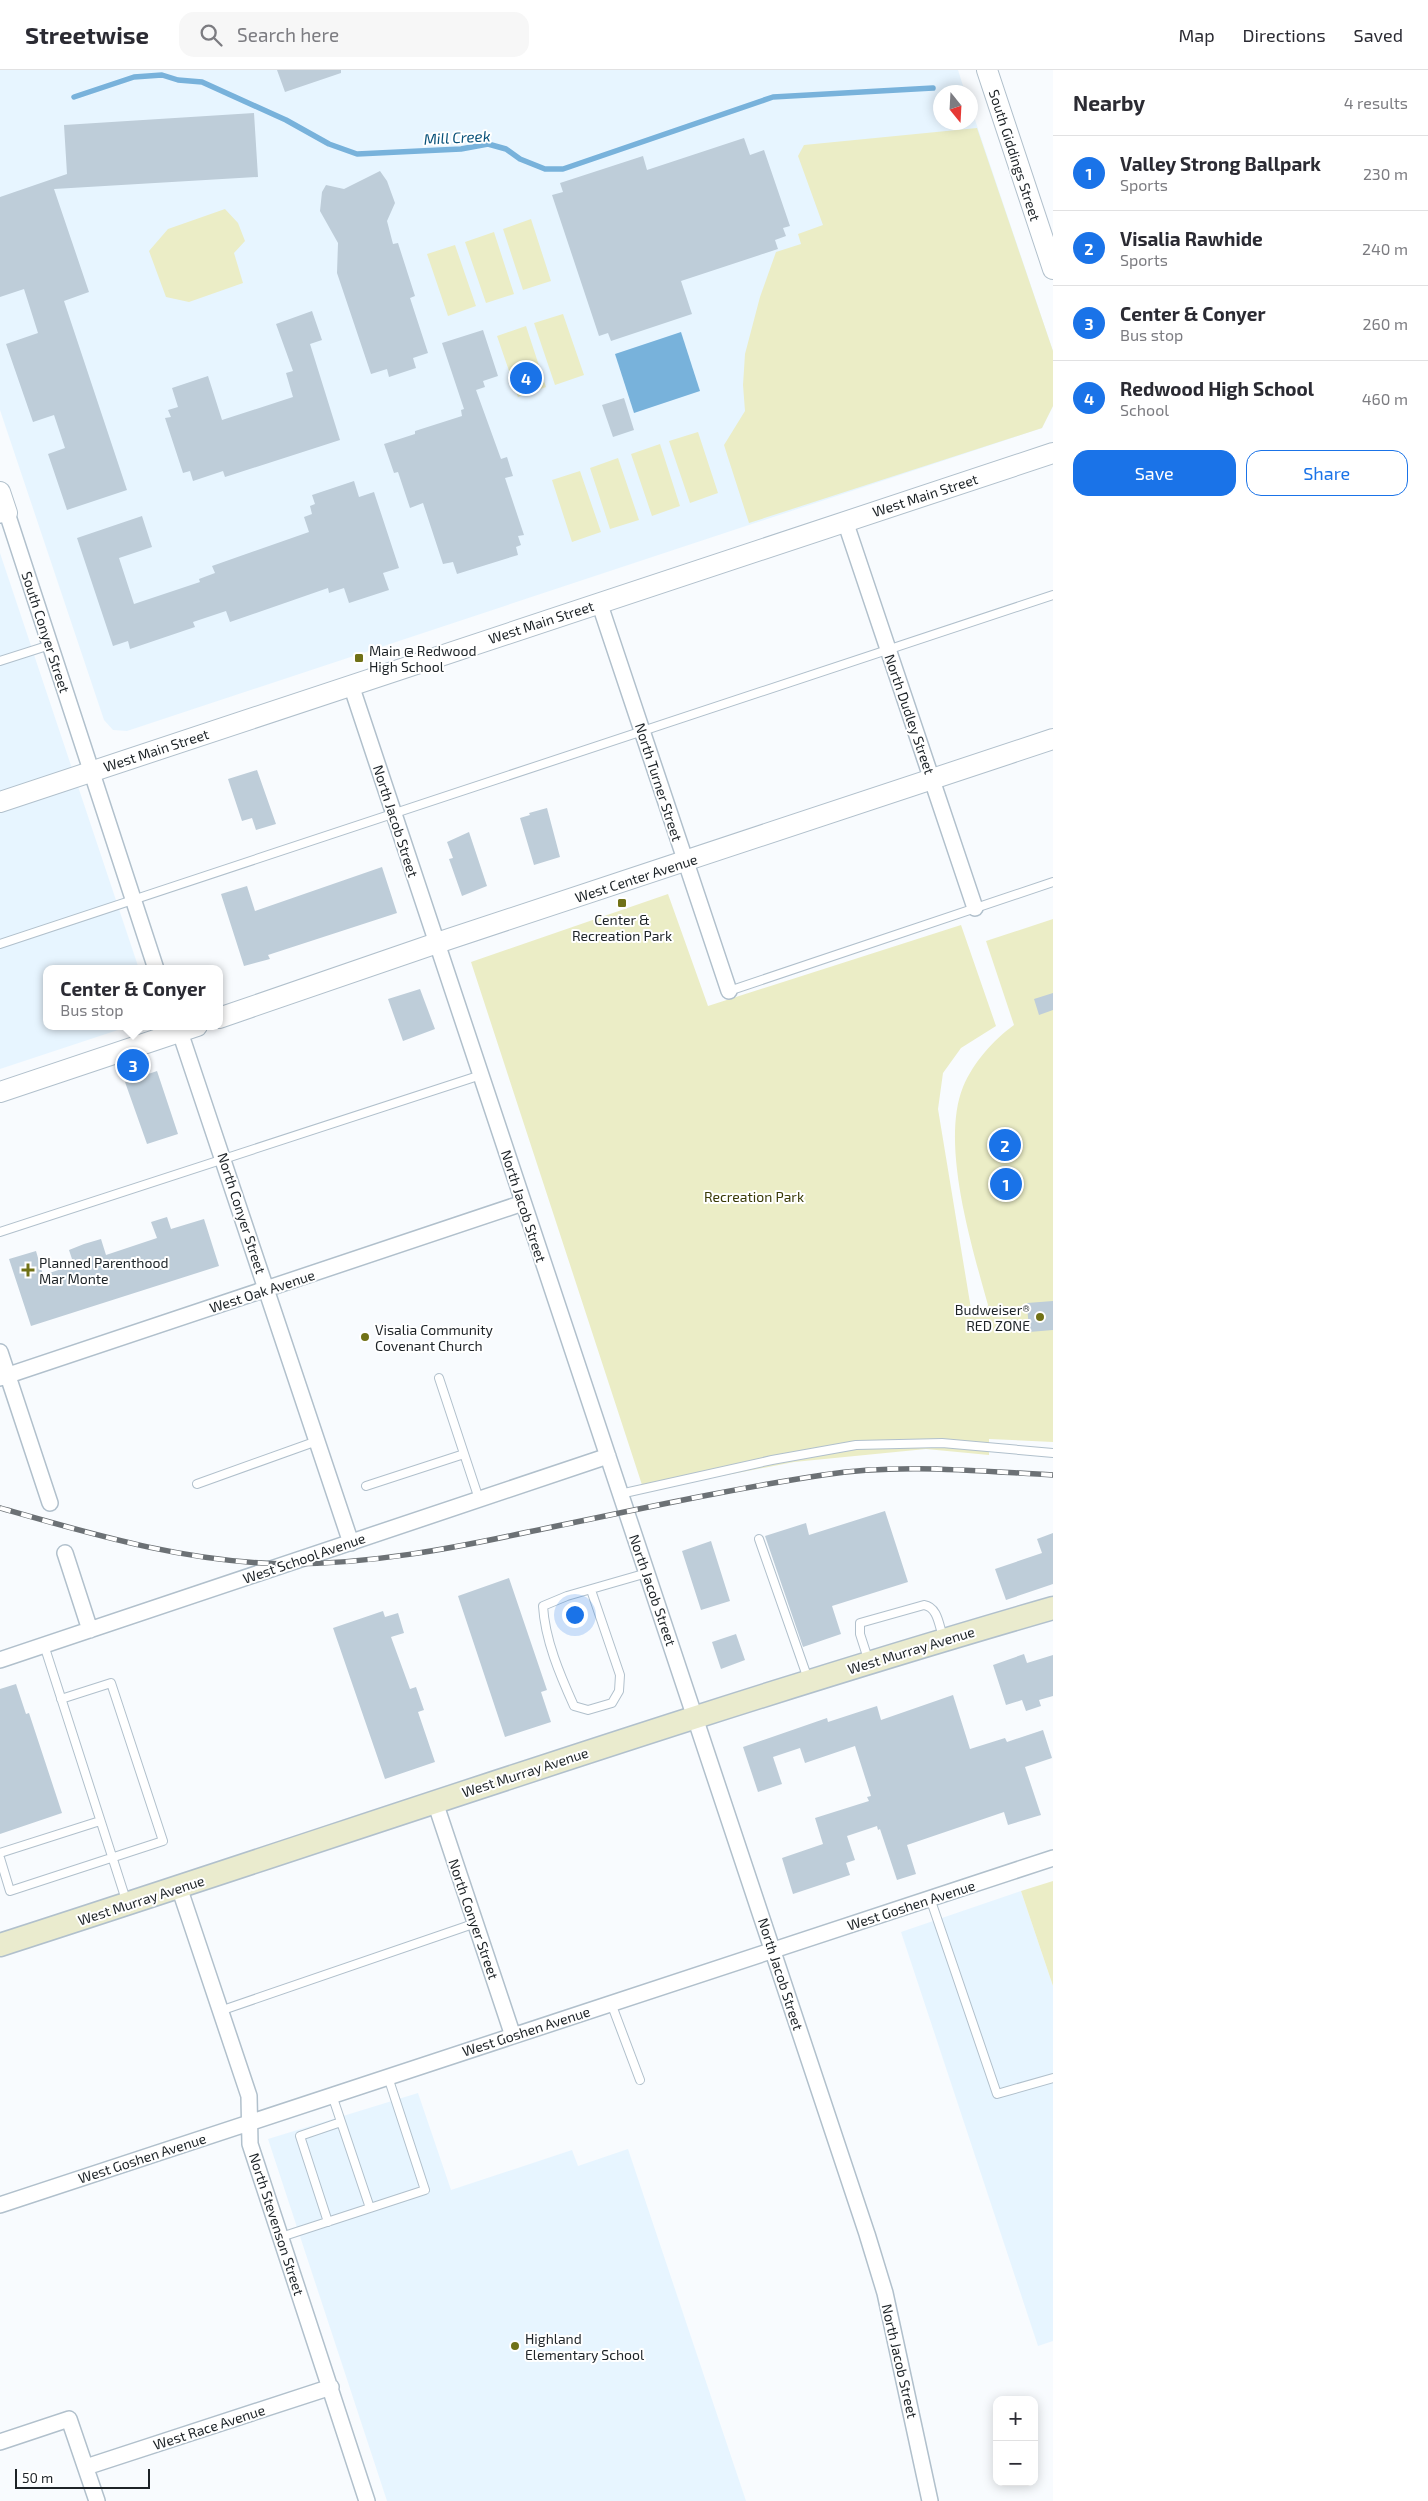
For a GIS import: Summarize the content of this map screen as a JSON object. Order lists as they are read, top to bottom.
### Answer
{
  "streets": {
    "main road": ["West Murray Avenue"],
    "street": [
      "South Giddings Street",
      "West Main Street",
      "South Conyer Street",
      "North Dudley Street",
      "North Turner Street",
      "North Jacob Street",
      "West Center Avenue",
      "North Conyer Street",
      "West Oak Avenue",
      "West School Avenue",
      "West Goshen Avenue",
      "North Stevenson Street",
      "West Race Avenue"
    ]
  },
  "crossings": [
    ["West Main Street", "South Conyer Street"],
    ["West Main Street", "North Dudley Street"],
    ["West Main Street", "North Turner Street"],
    ["West Main Street", "North Jacob Street"],
    ["North Dudley Street", "West Center Avenue"],
    ["North Turner Street", "West Center Avenue"],
    ["North Jacob Street", "West Center Avenue"],
    ["North Jacob Street", "West Oak Avenue"],
    ["North Jacob Street", "West School Avenue"],
    ["North Jacob Street", "West Murray Avenue"],
    ["North Jacob Street", "West Goshen Avenue"],
    ["North Conyer Street", "West Oak Avenue"],
    ["North Conyer Street", "West School Avenue"],
    ["North Conyer Street", "West Murray Avenue"],
    ["North Conyer Street", "West Goshen Avenue"],
    ["West Murray Avenue", "North Stevenson Street"],
    ["West Goshen Avenue", "North Stevenson Street"],
    ["North Stevenson Street", "West Race Avenue"]
  ],
  "water": ["Mill Creek"],
  "parks": ["Recreation Park"],
  "places": {
    "transit": ["Main @ Redwood High School", "Center & Recreation Park"],
    "health": ["Planned Parenthood Mar Monte"],
    "other": ["Budweiser® RED ZONE", "Visalia Community Covenant Church", "Highland Elementary School"]
  },
  "scale_bar": "50 m",
  "north": "bottom",
  "page": {
    "header": "Streetwise",
    "search": "Search here",
    "nav": ["Map", "Directions", "Saved"],
    "heading": ["Nearby", "4 results"],
    "list": [
      {
        "mark": "1",
        "name": "Valley Strong Ballpark",
        "note": "Sports",
        "value": "230 m"
      },
      {
        "mark": "2",
        "name": "Visalia Rawhide",
        "note": "Sports",
        "value": "240 m"
      },
      {
        "mark": "3",
        "name": "Center & Conyer",
        "note": "Bus stop",
        "value": "260 m"
      },
      {
        "mark": "4",
        "name": "Redwood High School",
        "note": "School",
        "value": "460 m"
      }
    ],
    "pins": [
      "4",
      "3",
      "2",
      "1"
    ],
    "buttons": ["Save", "Share"],
    "popup": ["Center & Conyer", "Bus stop"],
    "map_buttons": ["+", "−"],
    "scale": "50 m"
  }
}
